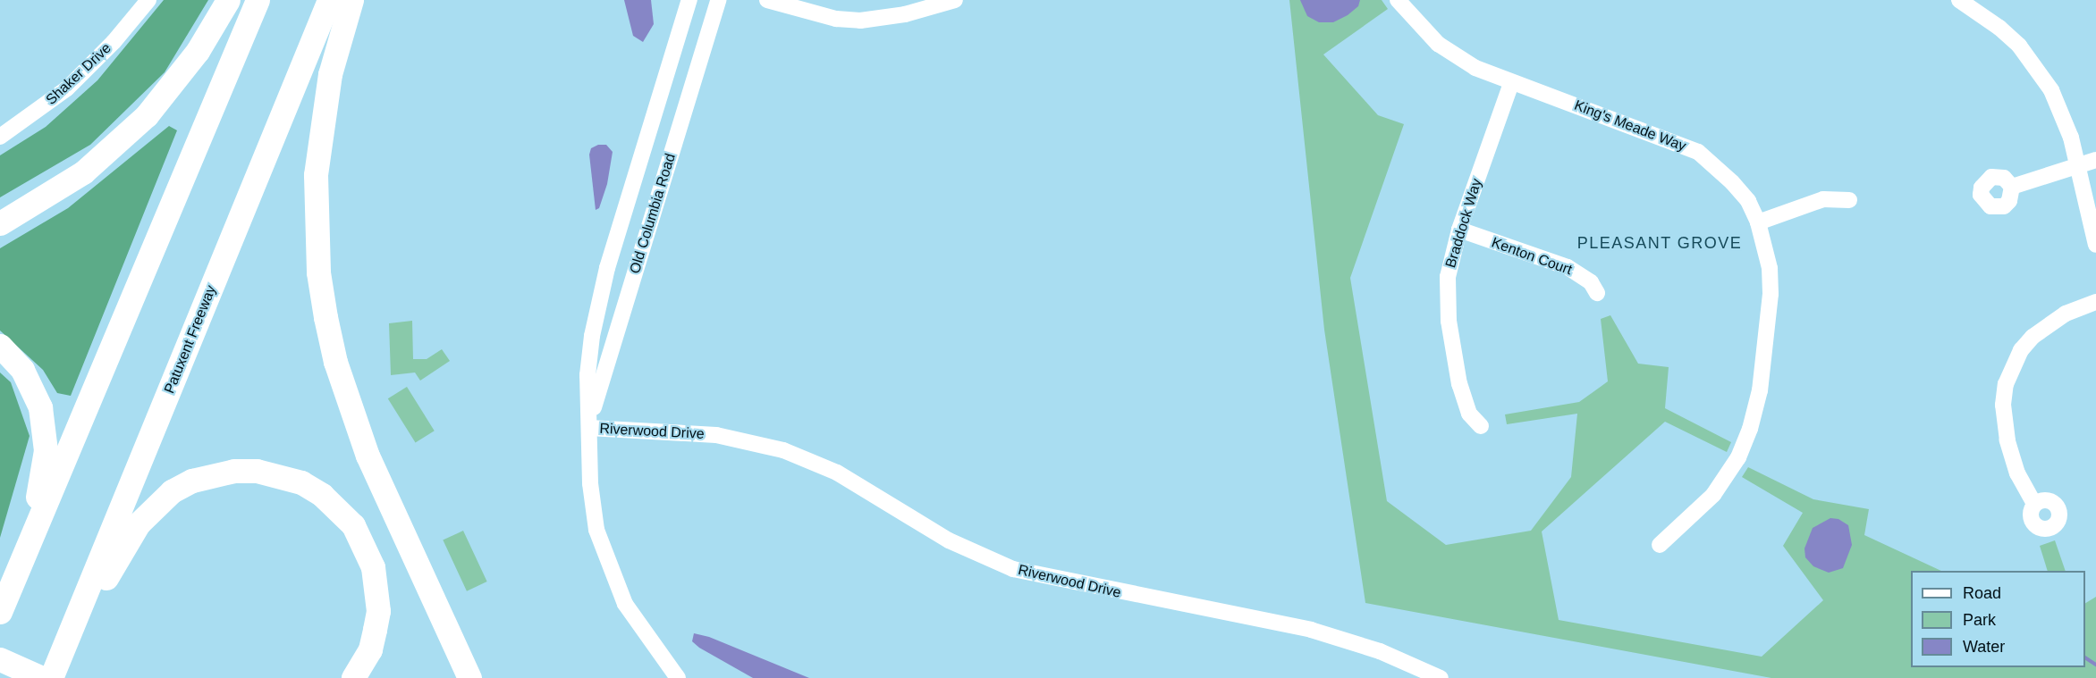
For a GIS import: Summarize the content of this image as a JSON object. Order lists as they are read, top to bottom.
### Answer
{
  "streets": {
    "highway": ["Patuxent Freeway"],
    "street": [
      "Shaker Drive",
      "King's Meade Way",
      "Old Columbia Road",
      "Braddock Way",
      "Kenton Court",
      "Riverwood Drive"
    ]
  },
  "crossings": [
    ["King's Meade Way", "Braddock Way"],
    ["Old Columbia Road", "Riverwood Drive"],
    ["Braddock Way", "Kenton Court"]
  ],
  "districts": ["PLEASANT GROVE"],
  "legend": ["Road", "Park", "Water"]
}
